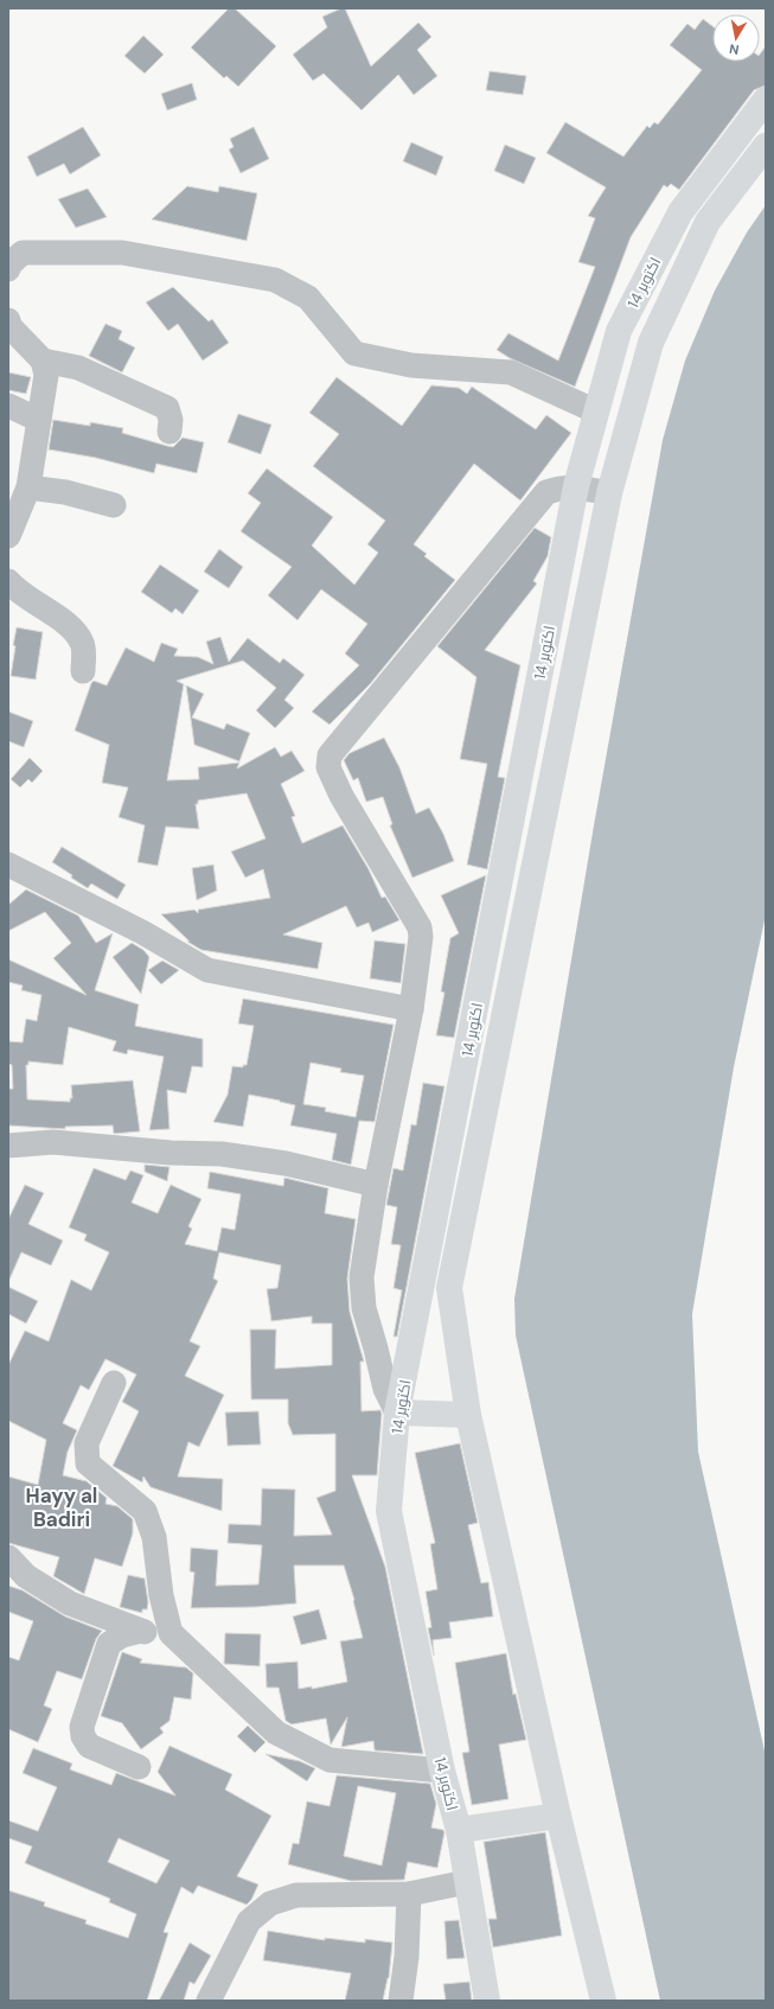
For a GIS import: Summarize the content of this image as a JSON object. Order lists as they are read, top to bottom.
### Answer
{
  "streets": {
    "highway": ["14 اكتوبر"]
  },
  "districts": ["Hayy al Badiri"],
  "north": "bottom"
}
